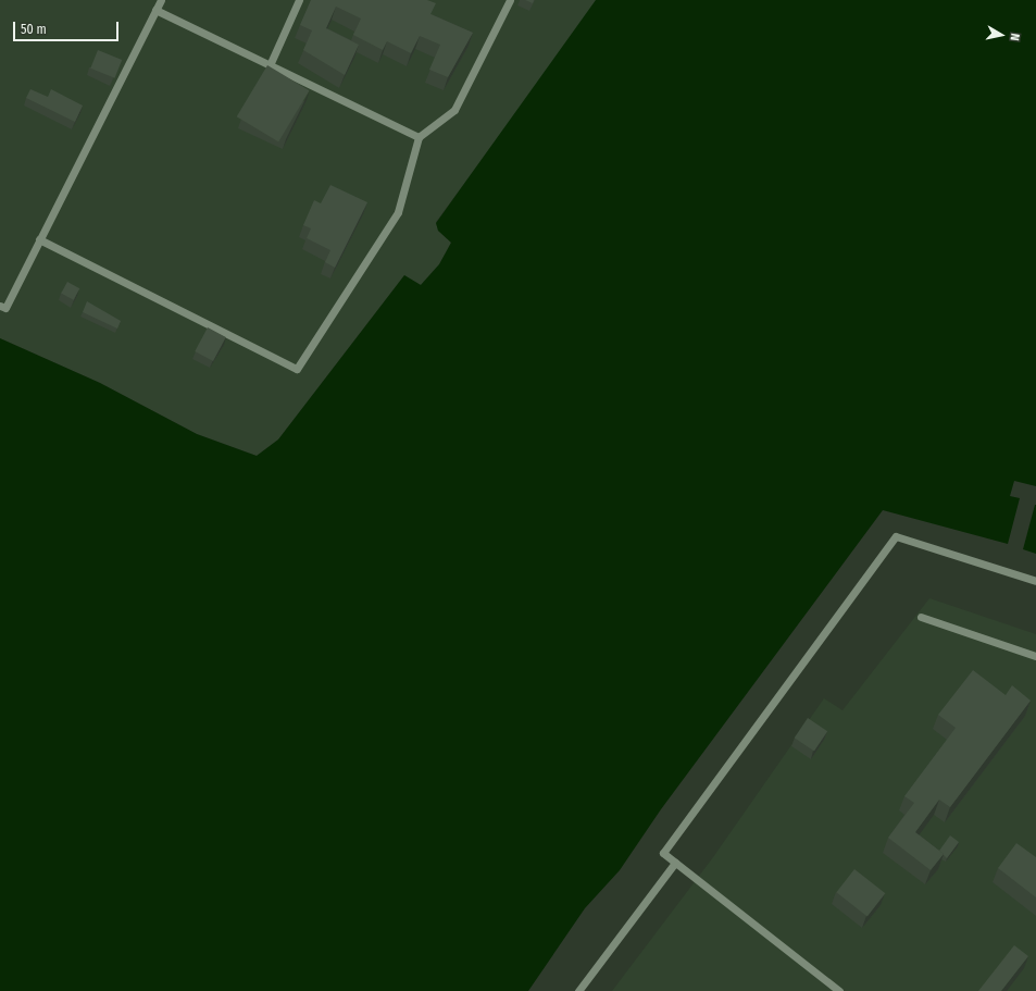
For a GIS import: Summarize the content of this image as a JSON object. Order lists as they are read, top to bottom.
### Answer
{
  "scale_bar": "50 m",
  "north": "right"
}
